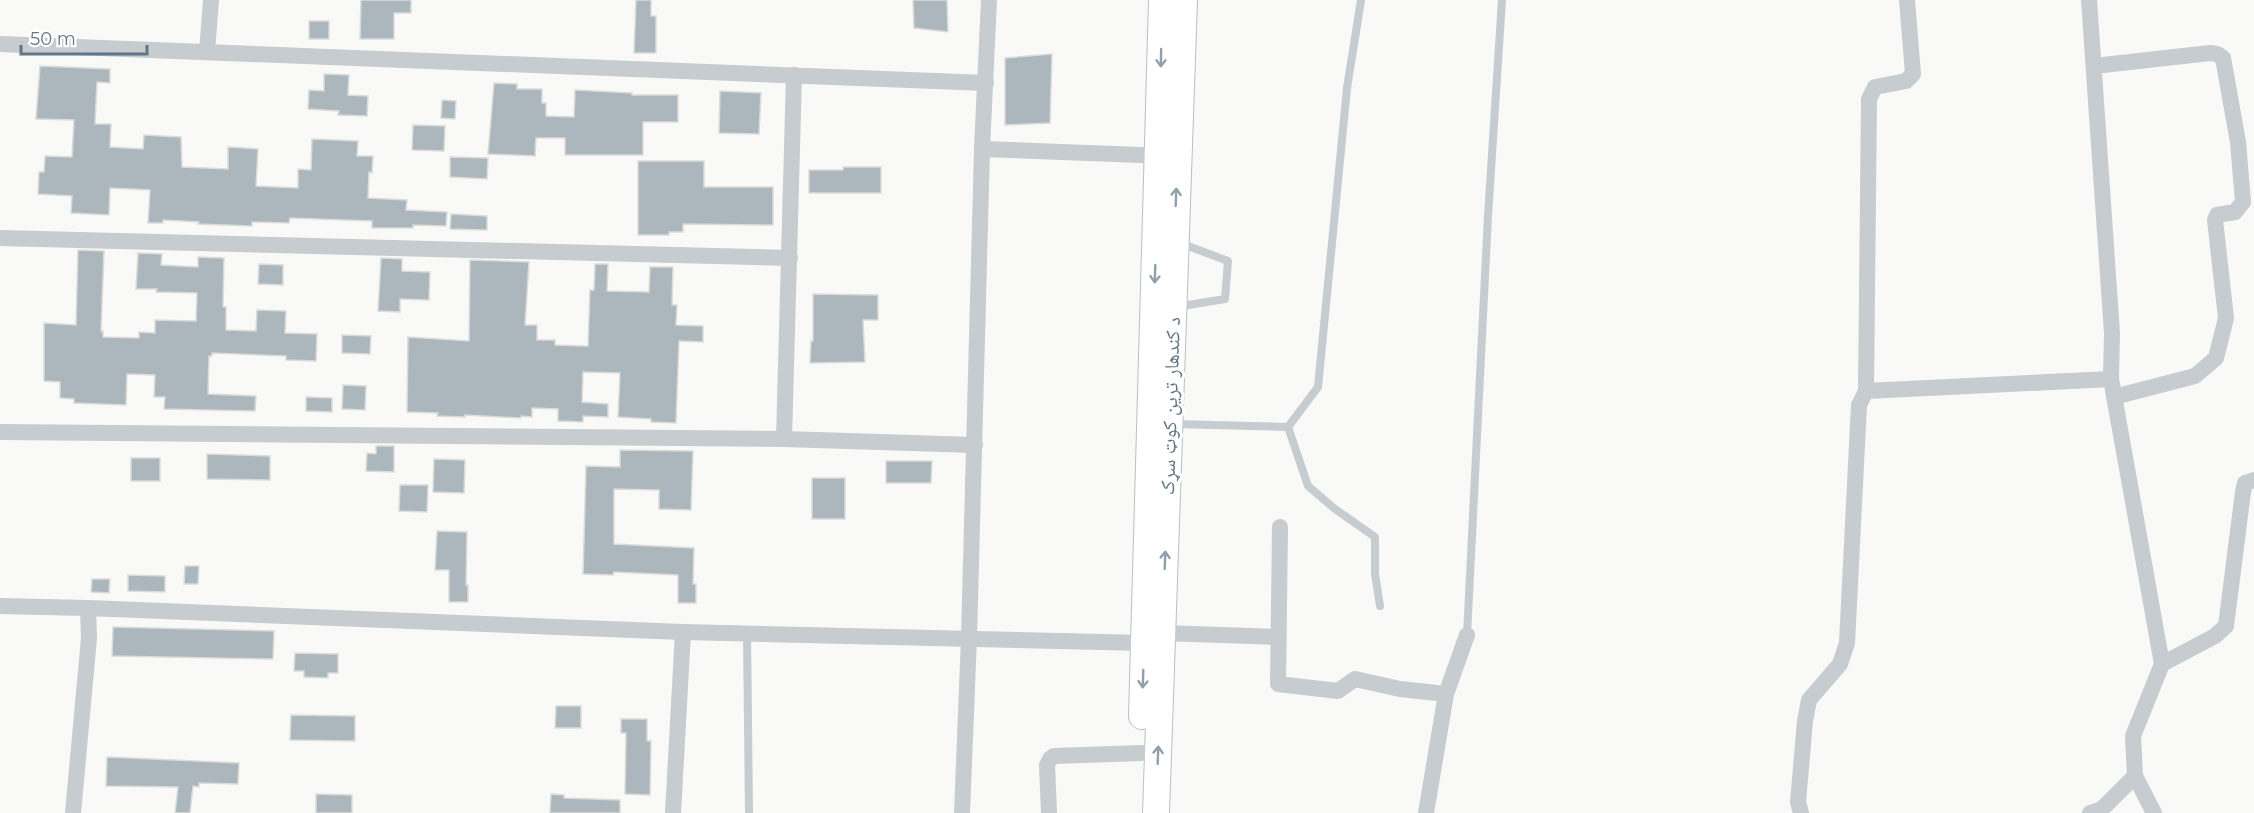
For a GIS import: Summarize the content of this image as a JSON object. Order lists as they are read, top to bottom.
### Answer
{
  "streets": {
    "main road": ["د کندهار ترين کوټ سړک"]
  },
  "scale_bar": "50 m"
}
